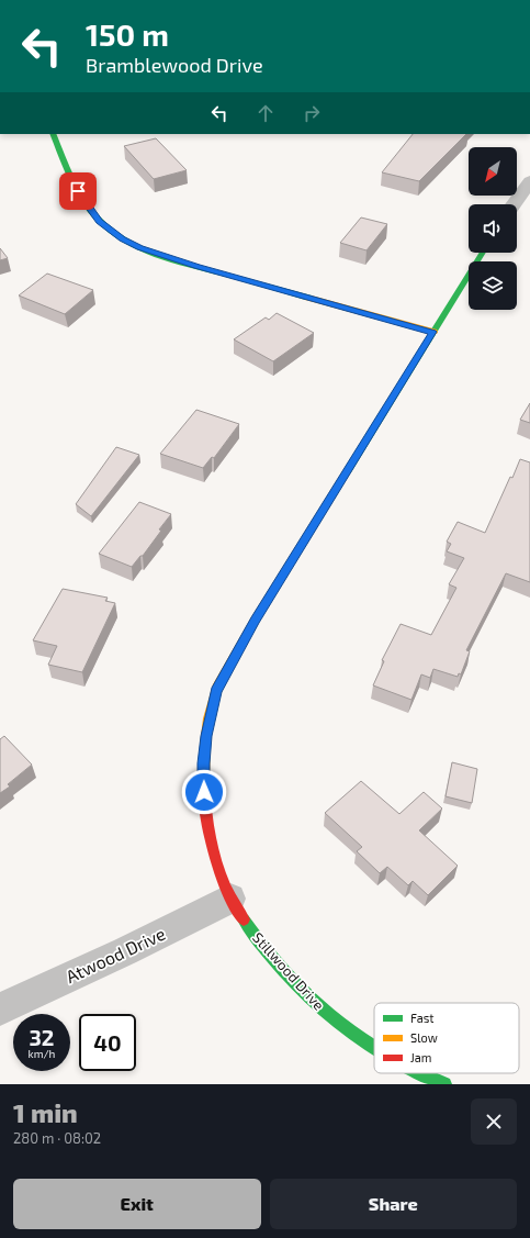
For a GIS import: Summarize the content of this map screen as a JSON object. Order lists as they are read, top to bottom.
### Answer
{
  "streets": {
    "street": ["Atwood Drive", "Stillwood Drive"]
  },
  "crossings": [
    ["Atwood Drive", "Stillwood Drive"]
  ],
  "legend": ["Fast", "Slow", "Jam"],
  "north": "bottom left",
  "page": {
    "turn": ["150 m", "Bramblewood Drive"],
    "speed": "32 km/h",
    "limit": "40",
    "heading": ["1 min", "280 m · 08:02"],
    "buttons": ["Exit", "Share"]
  }
}
